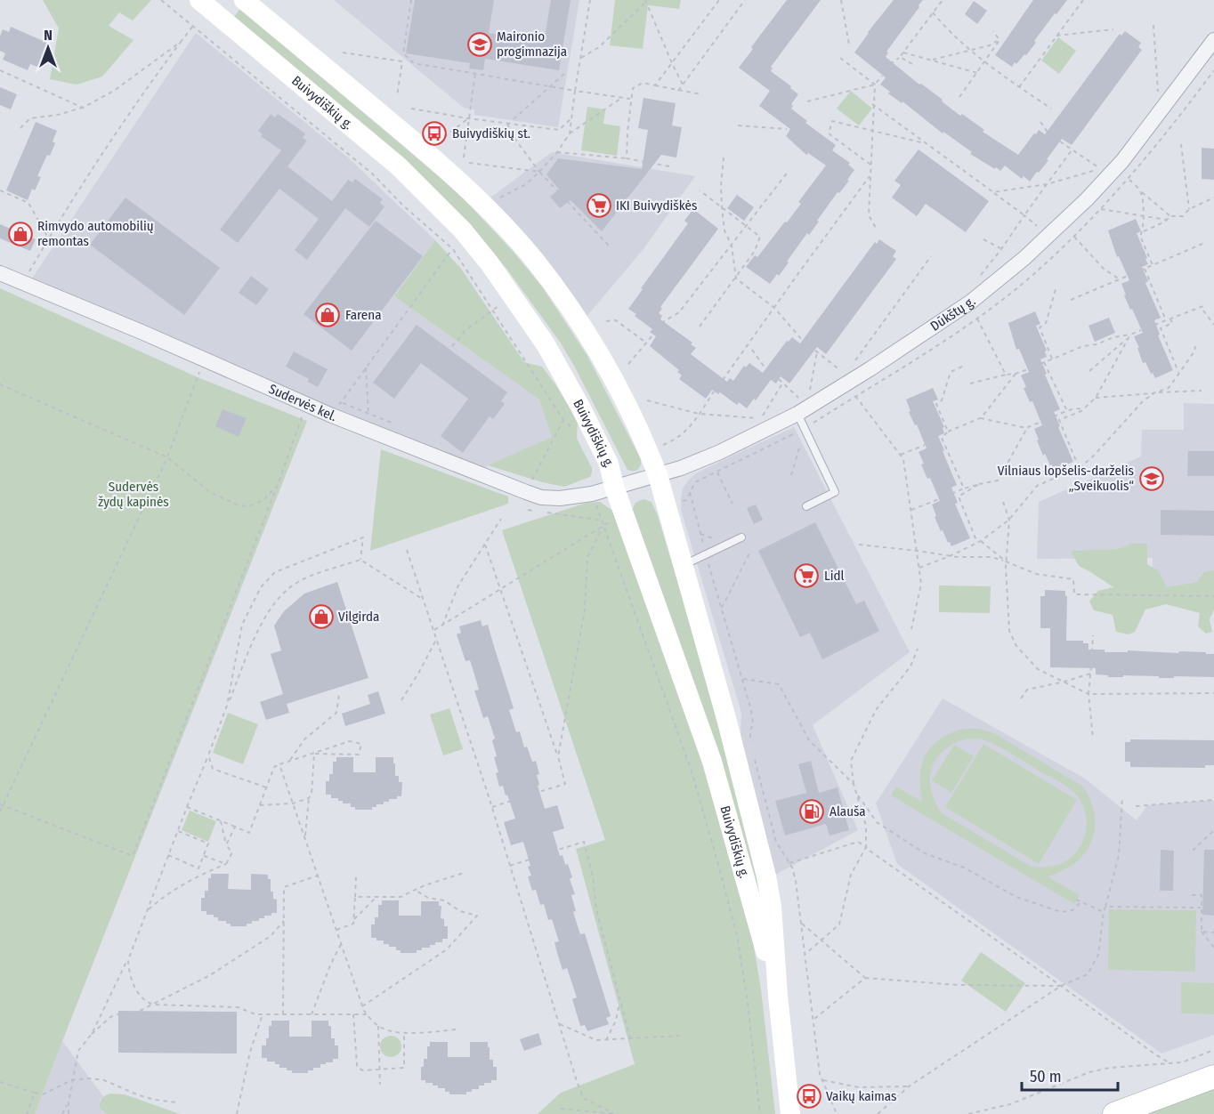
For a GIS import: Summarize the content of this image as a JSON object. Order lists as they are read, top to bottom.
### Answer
{
  "streets": {
    "main road": ["Buivydiškių g."],
    "street": ["Dūkštų g.", "Sudervės kel."]
  },
  "crossings": [
    ["Buivydiškių g.", "Dūkštų g."],
    ["Buivydiškių g.", "Sudervės kel."],
    ["Dūkštų g.", "Sudervės kel."]
  ],
  "parks": ["Sudervės žydų kapinės"],
  "places": {
    "school or university": ["Maironio progimnazija", "Vilniaus lopšelis-darželis „Sveikuolis“"],
    "bus stop": ["Buivydiškių st.", "Vaikų kaimas"],
    "supermarket": ["IKI Buivydiškės", "Lidl"],
    "shop": ["Rimvydo automobilių remontas", "Farena", "Vilgirda"],
    "fuel station": ["Alauša"]
  },
  "scale_bar": "50 m",
  "north": "top"
}
